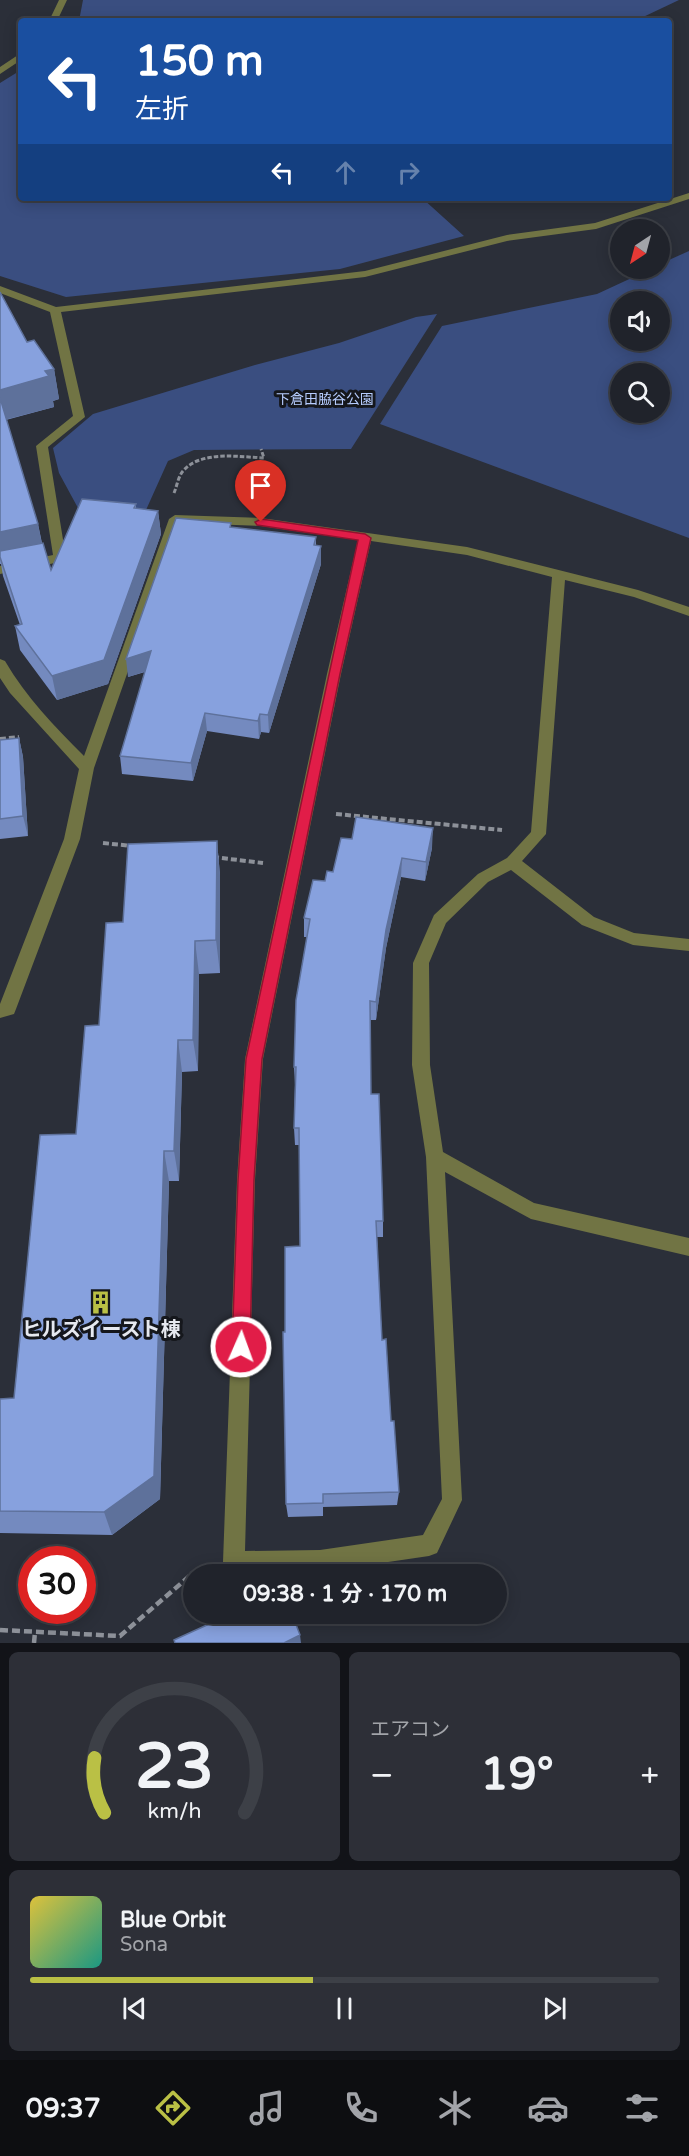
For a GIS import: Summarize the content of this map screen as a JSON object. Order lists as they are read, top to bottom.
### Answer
{
  "parks": ["下倉田脇谷公園"],
  "places": {
    "building": ["ヒルズイースト棟"]
  },
  "north": "bottom left",
  "page": {
    "turn": ["150 m", "左折"],
    "limit": "30",
    "trip": "09:38 · 1 分 · 170 m",
    "tile": "エアコン",
    "heat": ["−", "19°", "+"],
    "song": ["Blue Orbit", "Sona"],
    "tabs": "09:37",
    "gauge": ["23", "km/h"]
  }
}
